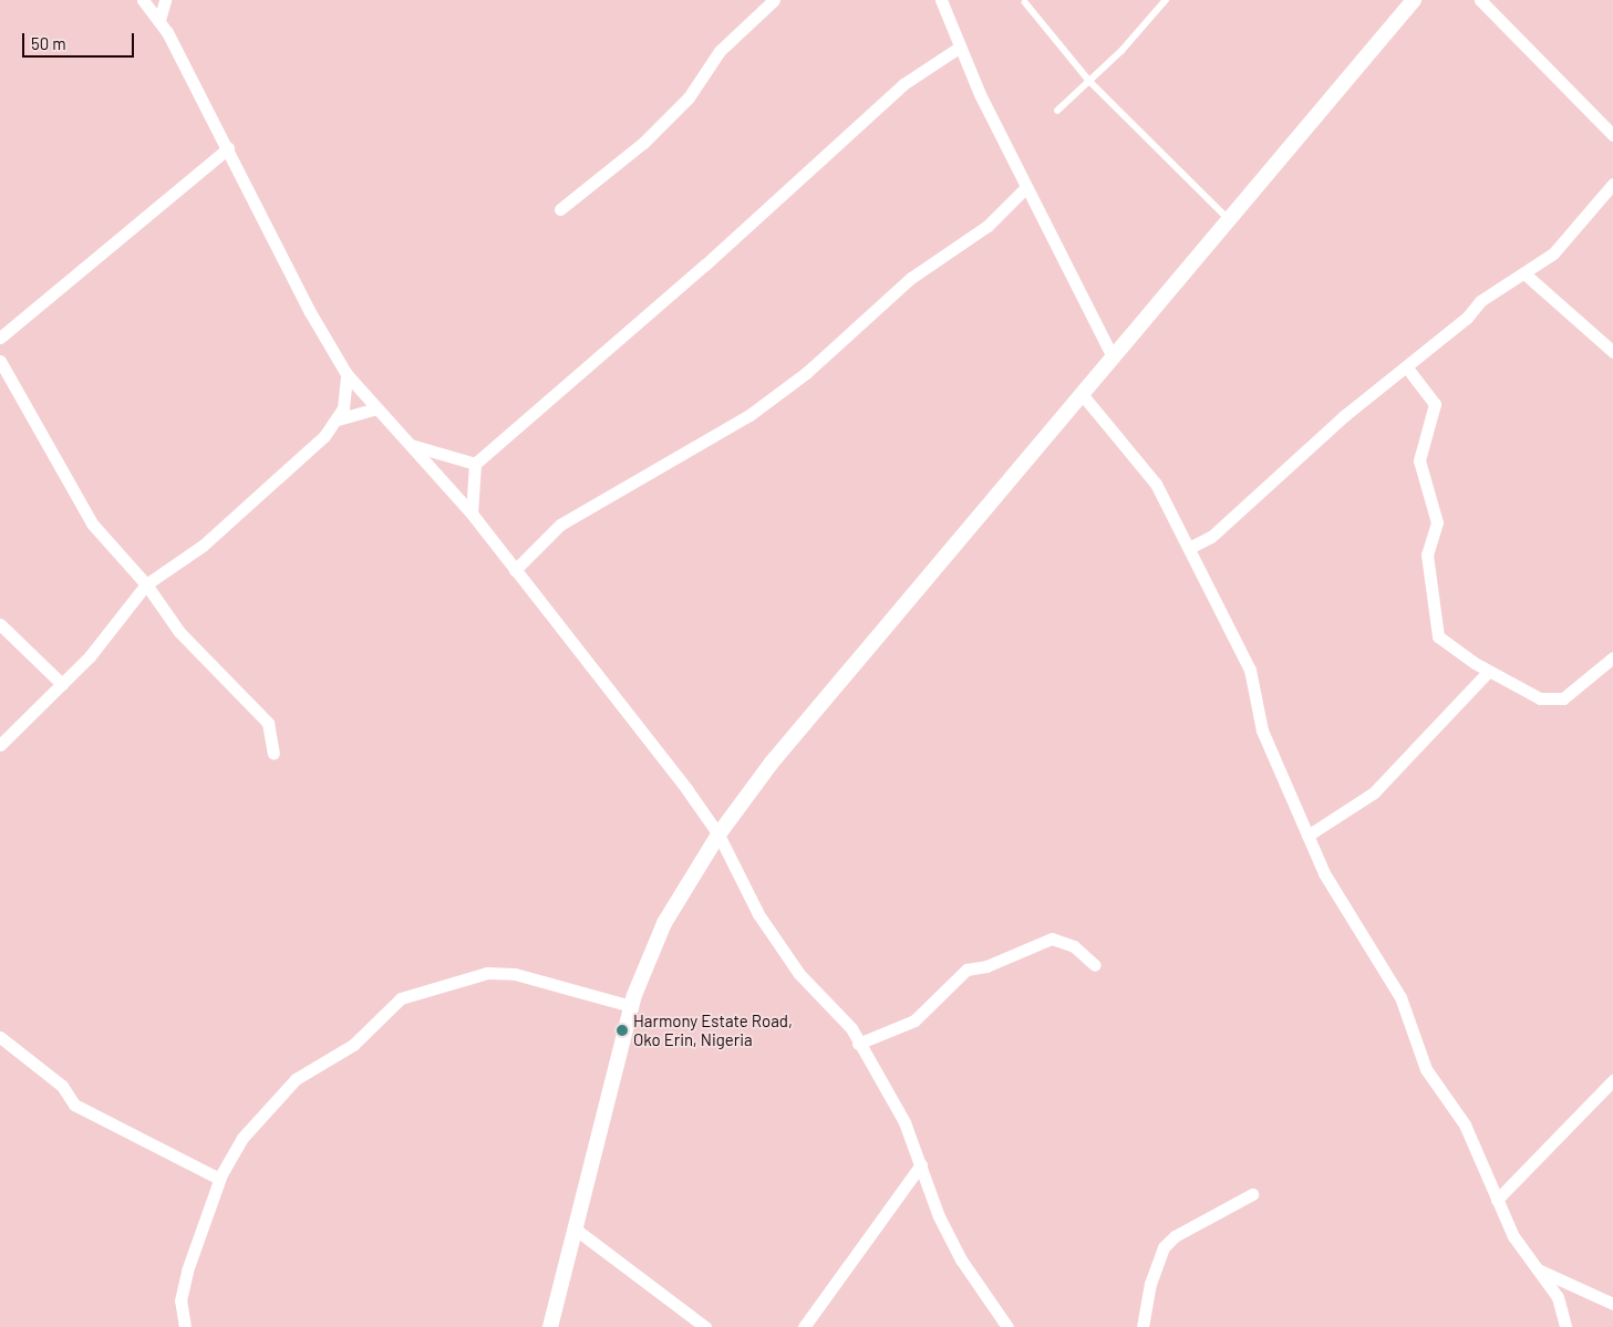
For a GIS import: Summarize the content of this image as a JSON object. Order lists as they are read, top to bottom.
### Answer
{
  "places": ["Harmony Estate Road, Oko Erin, Nigeria"],
  "scale_bar": "50 m"
}
